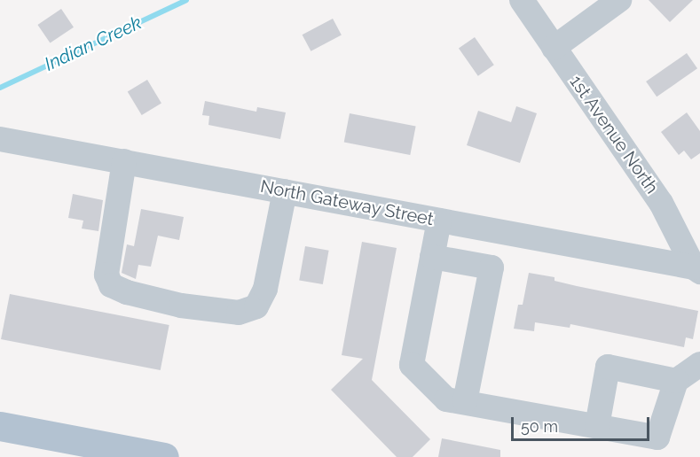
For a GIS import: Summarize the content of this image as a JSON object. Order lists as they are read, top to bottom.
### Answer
{
  "streets": {
    "street": ["1st Avenue North", "North Gateway Street"]
  },
  "crossings": [
    ["1st Avenue North", "North Gateway Street"]
  ],
  "water": ["Indian Creek"],
  "scale_bar": "50 m"
}
